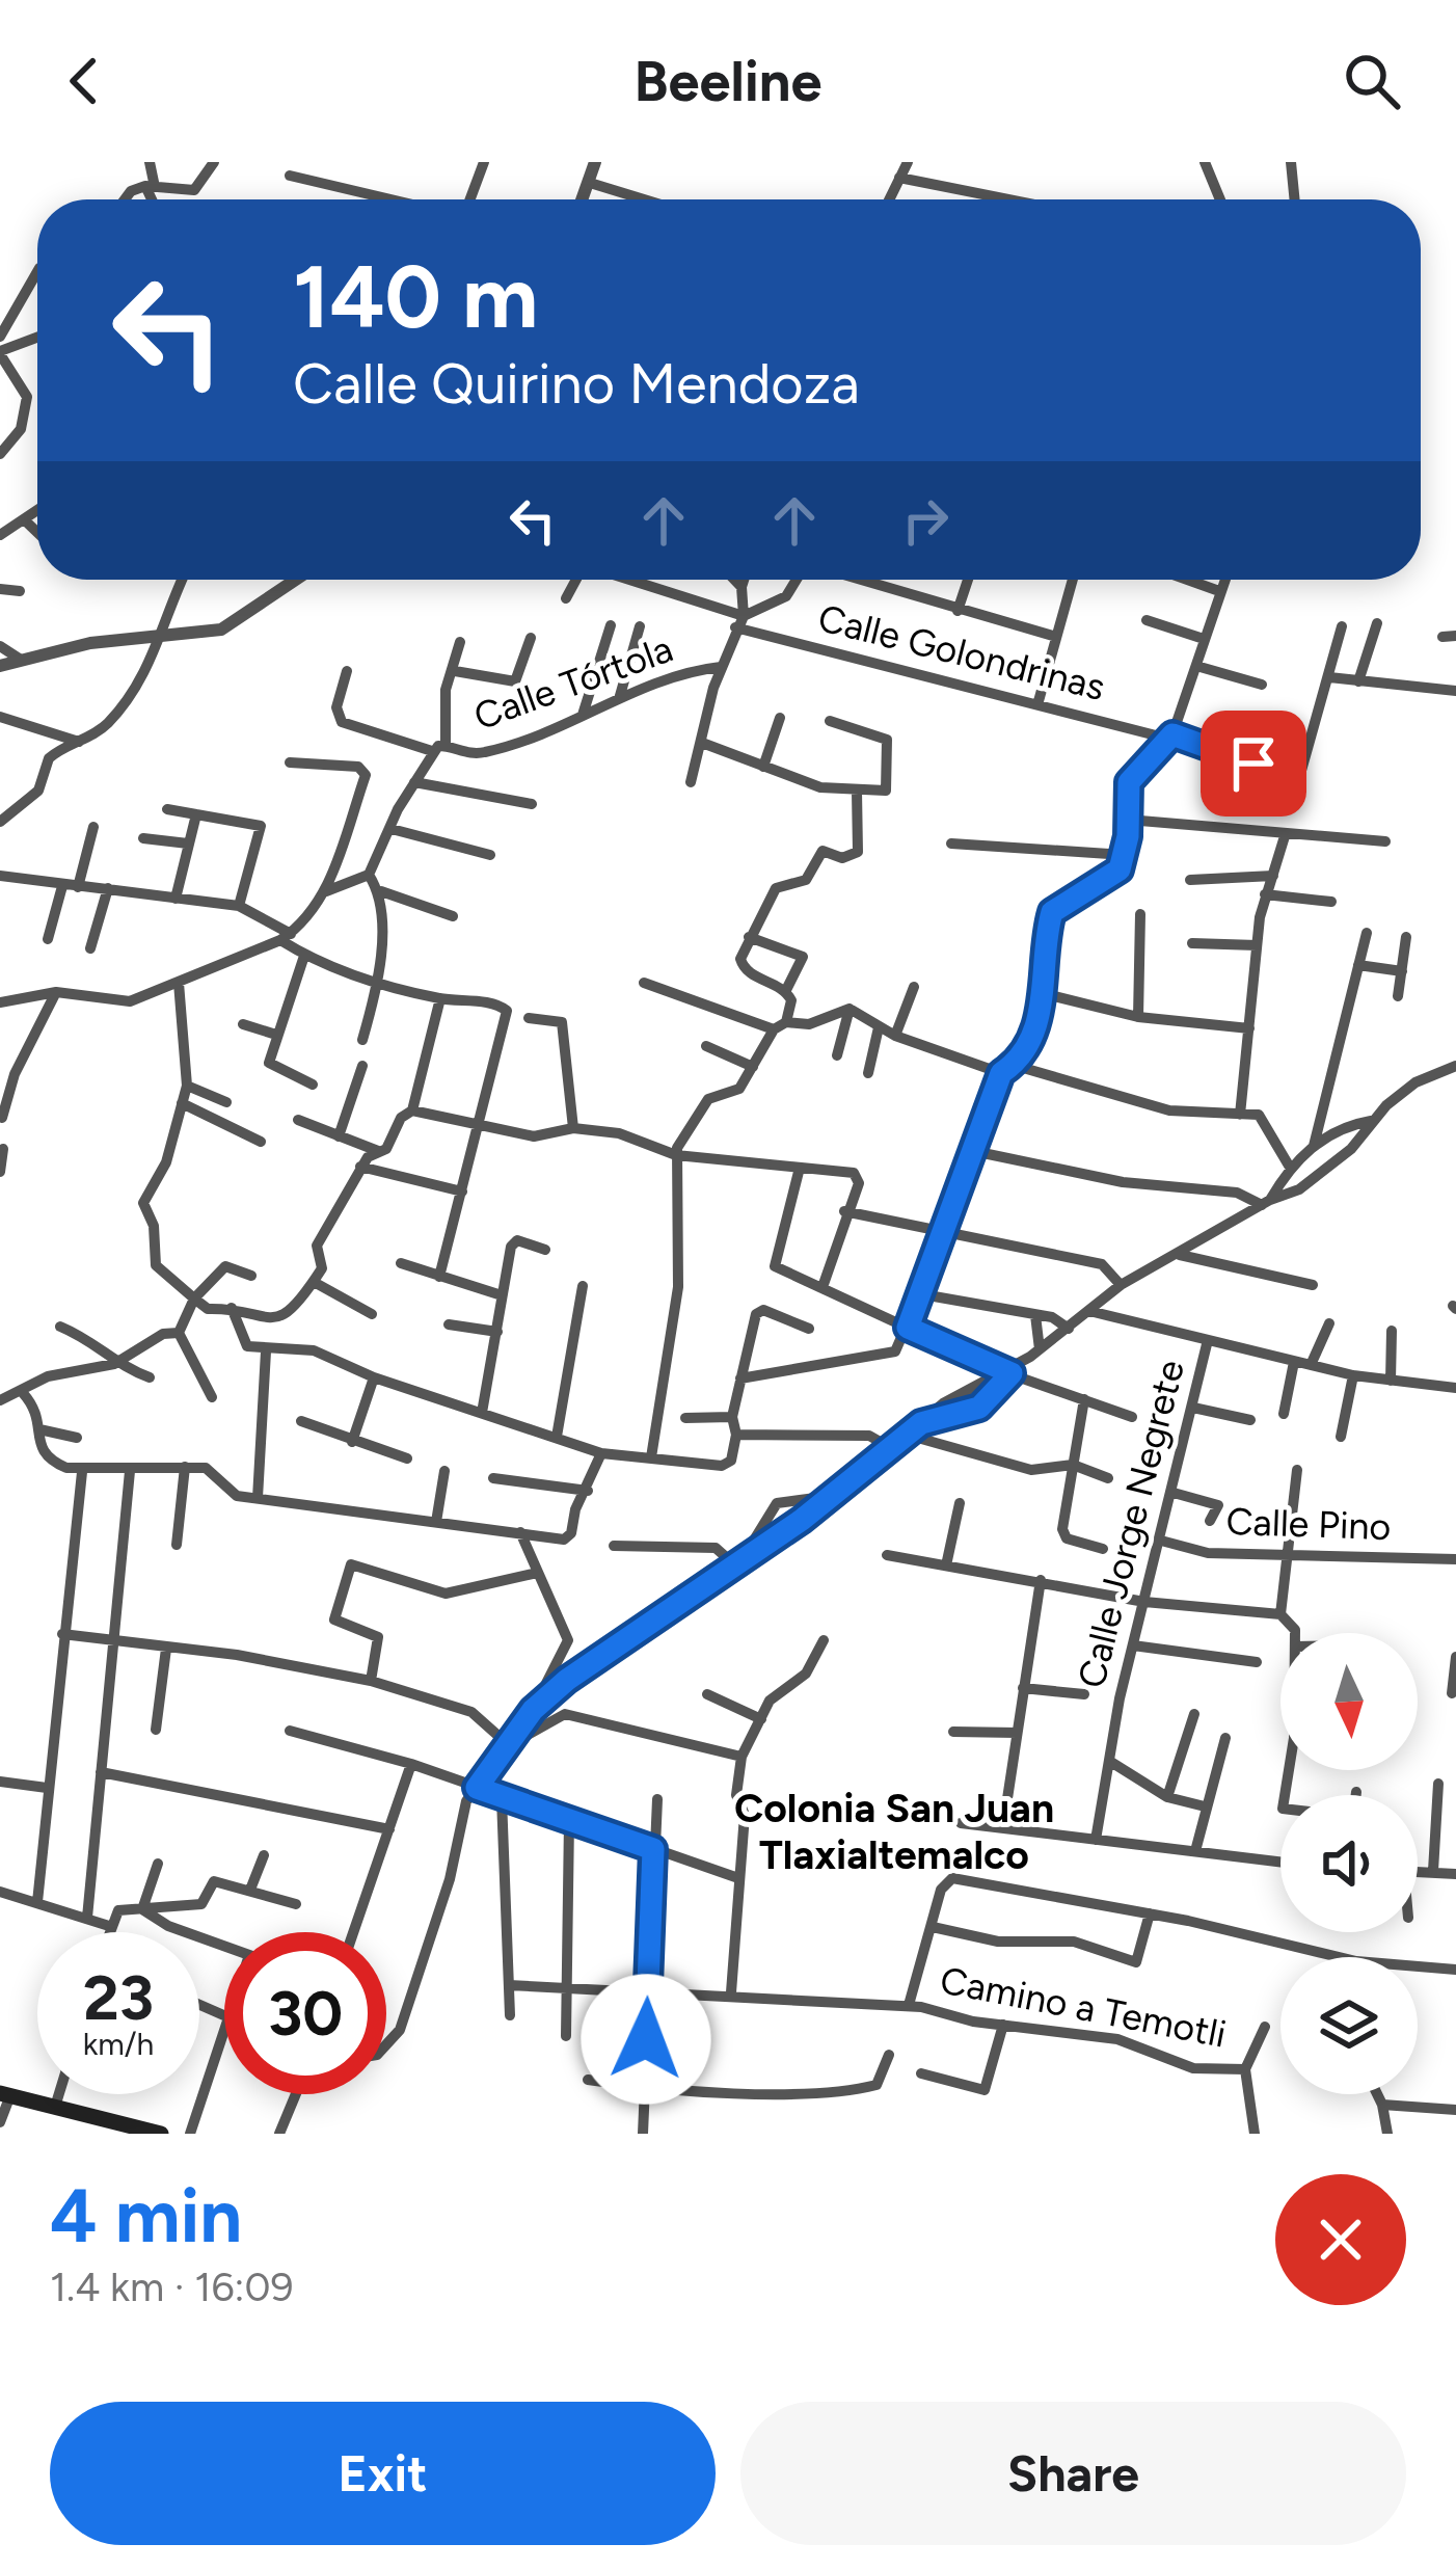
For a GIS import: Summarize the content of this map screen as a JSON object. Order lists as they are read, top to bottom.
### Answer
{
  "streets": {
    "street": [
      "Calle Golondrinas",
      "Calle Tórtola",
      "Calle Jorge Negrete",
      "Calle Pino",
      "Camino a Temotli"
    ]
  },
  "crossings": [
    ["Calle Golondrinas", "Calle Tórtola"],
    ["Calle Jorge Negrete", "Calle Pino"]
  ],
  "districts": ["Colonia San Juan Tlaxialtemalco"],
  "north": "bottom",
  "page": {
    "header": "Beeline",
    "turn": ["140 m", "Calle Quirino Mendoza"],
    "speed": "23 km/h",
    "limit": "30",
    "heading": ["4 min", "1.4 km · 16:09"],
    "buttons": ["Exit", "Share"]
  }
}
